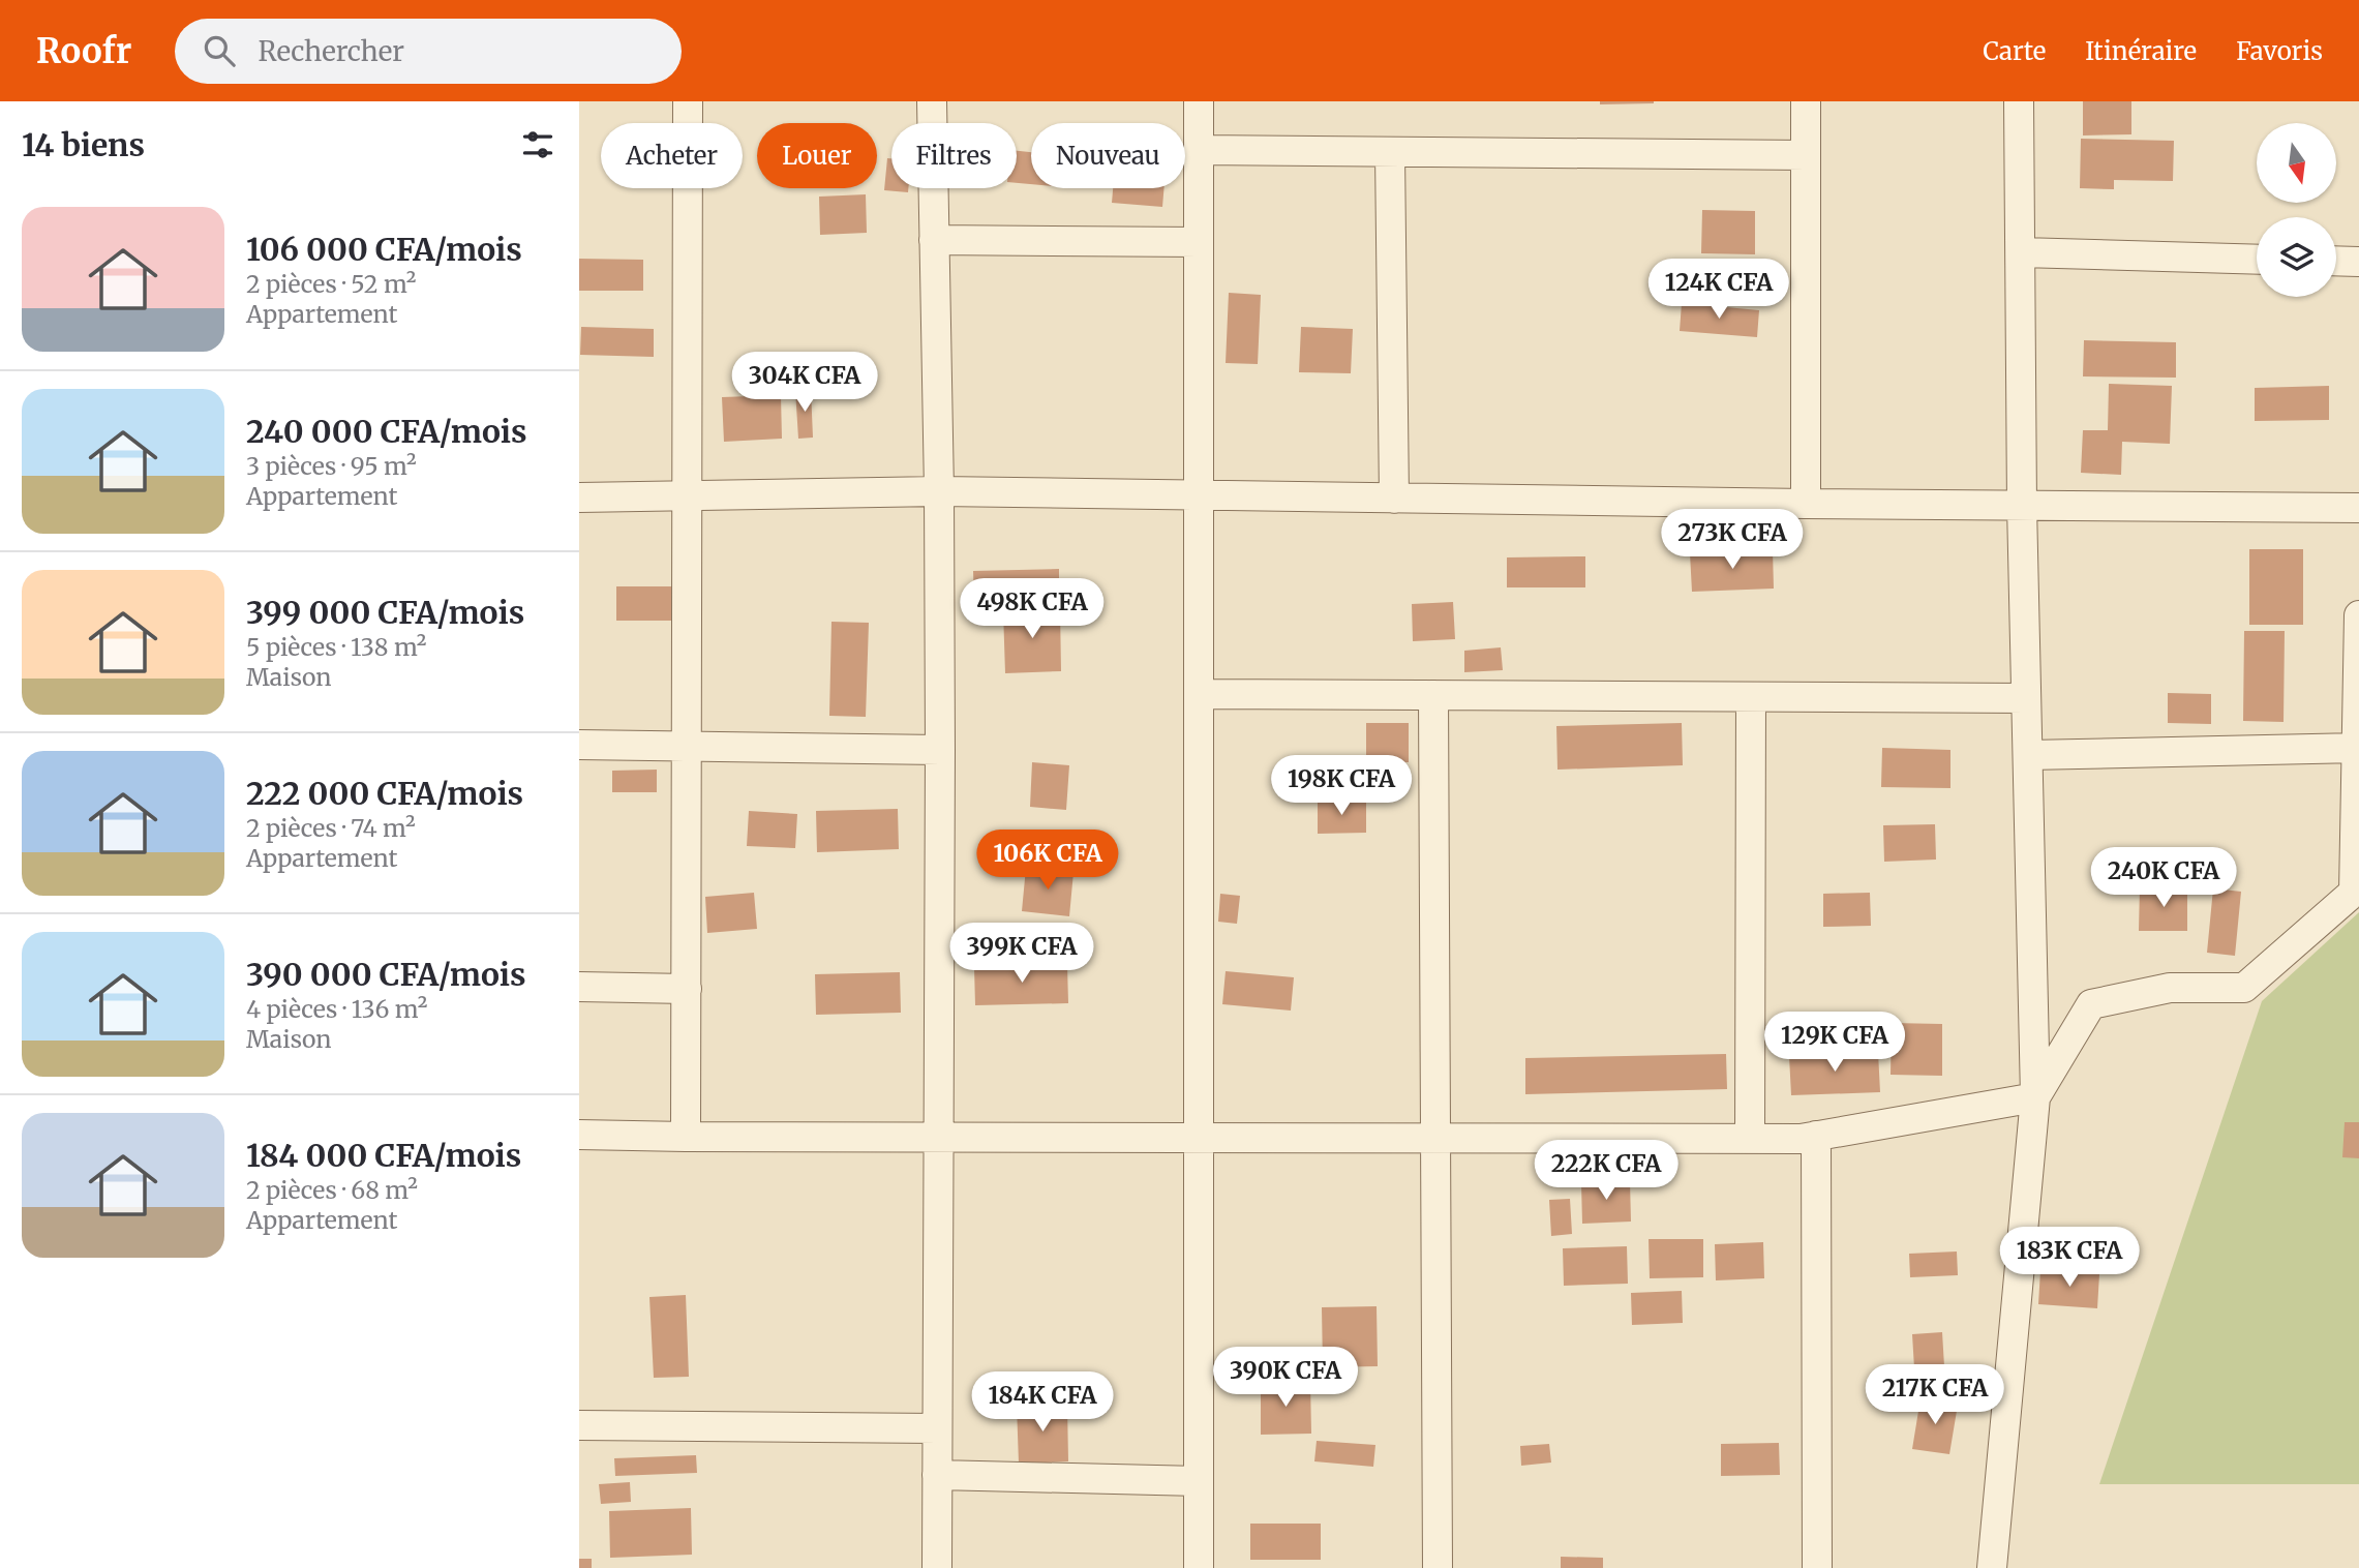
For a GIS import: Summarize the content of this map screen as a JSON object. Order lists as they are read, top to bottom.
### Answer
{
  "north": "bottom",
  "page": {
    "header": "Roofr",
    "search": "Rechercher",
    "nav": ["Carte", "Itinéraire", "Favoris"],
    "heading": "14 biens",
    "chip": [
      "Acheter",
      "Louer",
      "Filtres",
      "Nouveau"
    ],
    "list": [
      {
        "name": "106 000 CFA/mois",
        "note": "2 pièces · 52 m² · Appartement"
      },
      {
        "name": "240 000 CFA/mois",
        "note": "3 pièces · 95 m² · Appartement"
      },
      {
        "name": "399 000 CFA/mois",
        "note": "5 pièces · 138 m² · Maison"
      },
      {
        "name": "222 000 CFA/mois",
        "note": "2 pièces · 74 m² · Appartement"
      },
      {
        "name": "390 000 CFA/mois",
        "note": "4 pièces · 136 m² · Maison"
      },
      {
        "name": "184 000 CFA/mois",
        "note": "2 pièces · 68 m² · Appartement"
      }
    ],
    "price": [
      "124K CFA",
      "304K CFA",
      "273K CFA",
      "498K CFA",
      "198K CFA",
      "106K CFA",
      "240K CFA",
      "399K CFA",
      "129K CFA",
      "222K CFA",
      "183K CFA",
      "390K CFA",
      "217K CFA",
      "184K CFA"
    ]
  }
}
